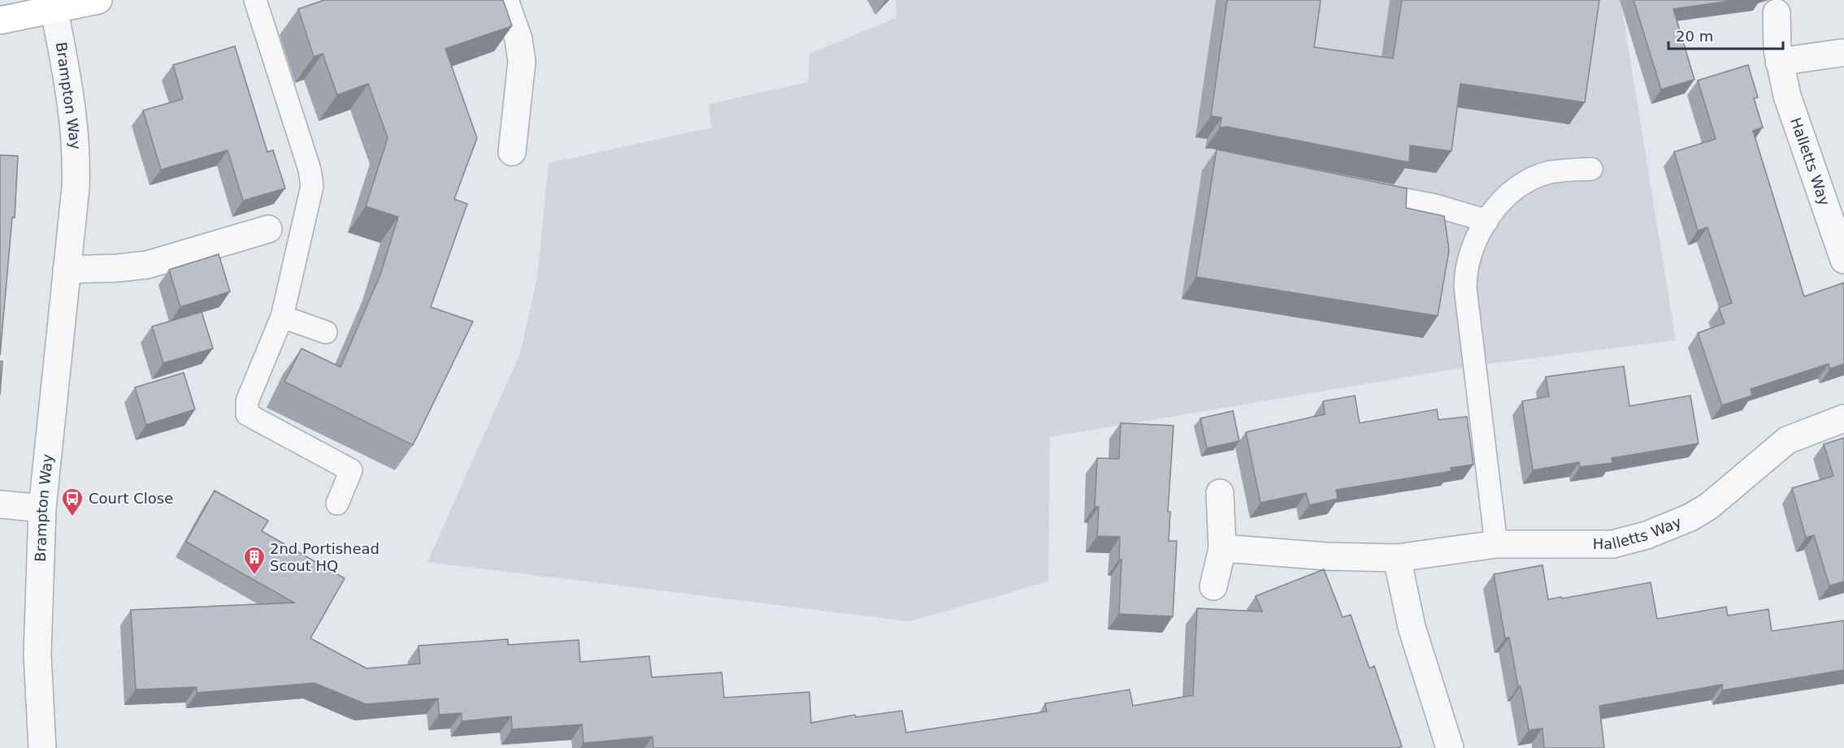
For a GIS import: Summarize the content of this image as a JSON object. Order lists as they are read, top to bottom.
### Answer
{
  "streets": {
    "street": ["Brampton Way", "Halletts Way"]
  },
  "places": {
    "bus stop": ["Court Close"],
    "building": ["2nd Portishead Scout HQ"]
  },
  "scale_bar": "20 m"
}
